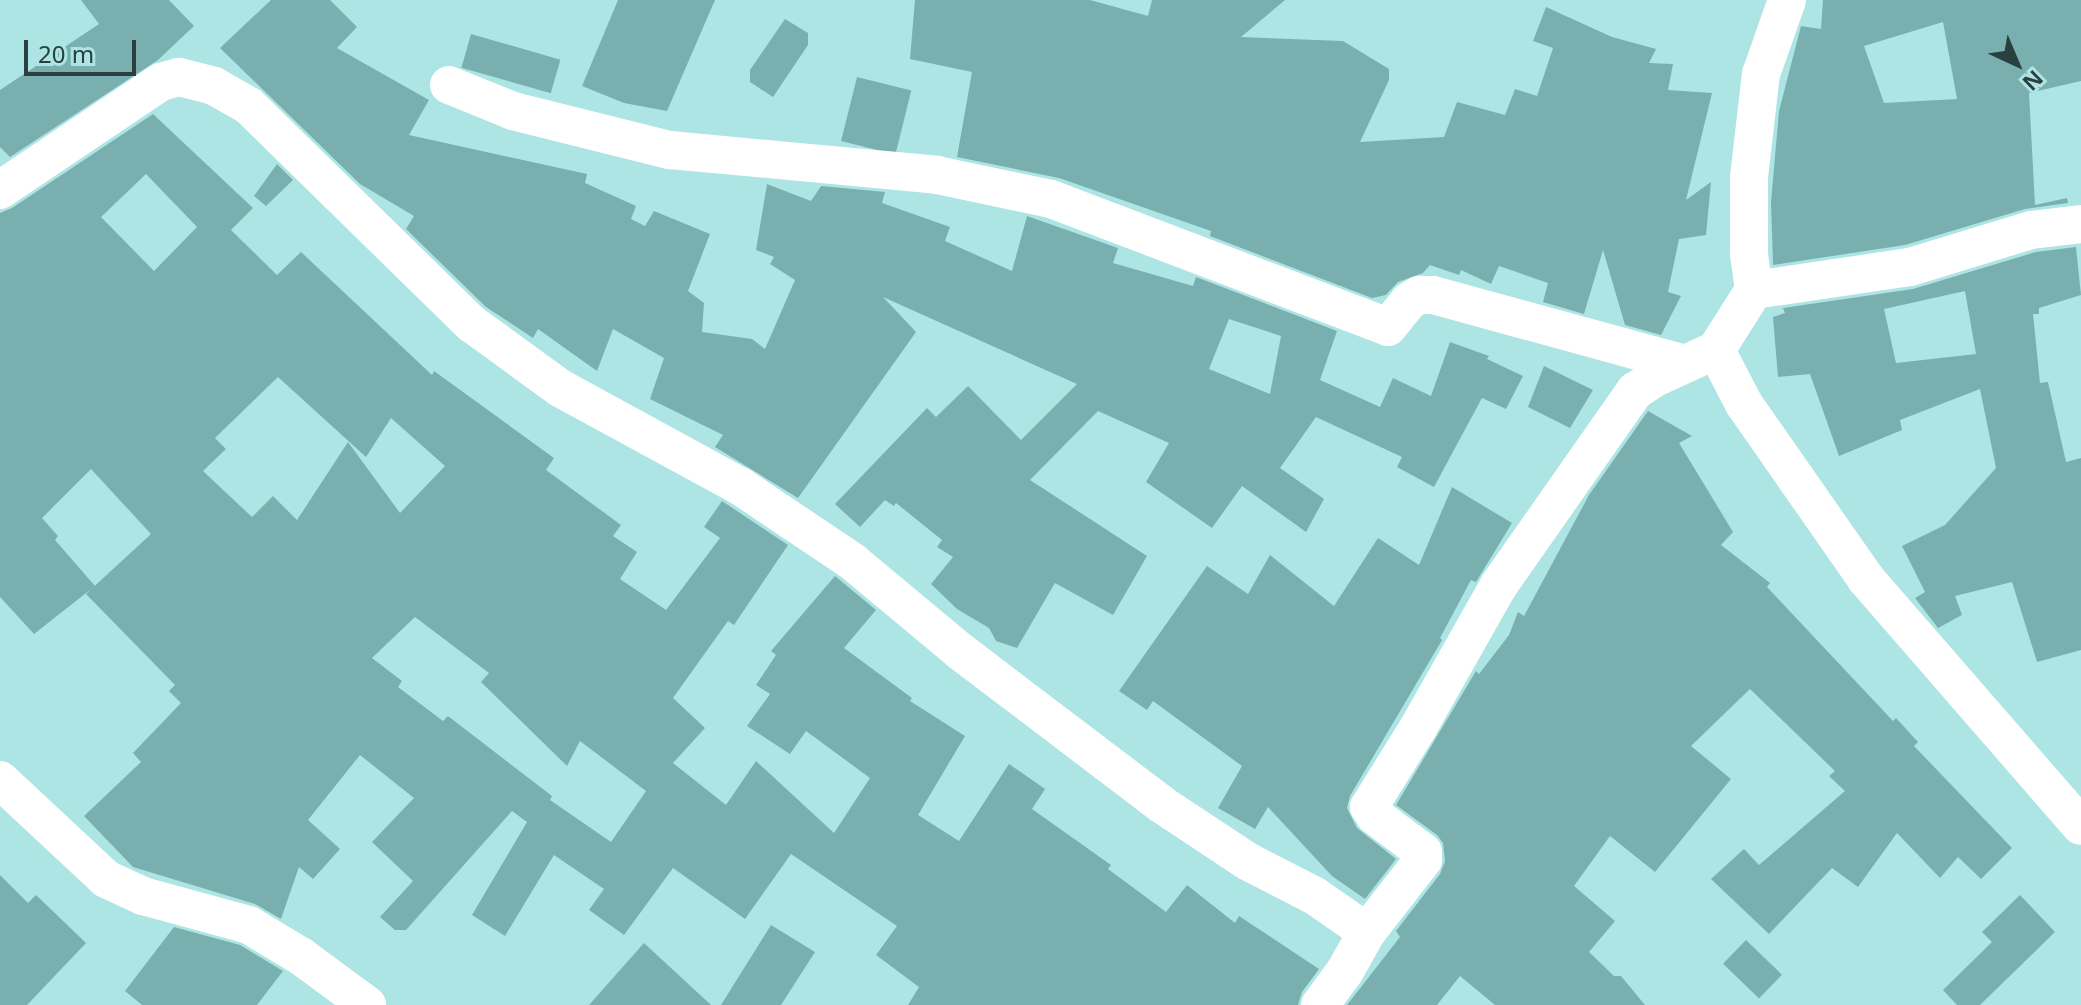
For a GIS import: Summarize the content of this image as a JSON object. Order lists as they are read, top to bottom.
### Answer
{
  "scale_bar": "20 m",
  "north": "bottom right"
}
